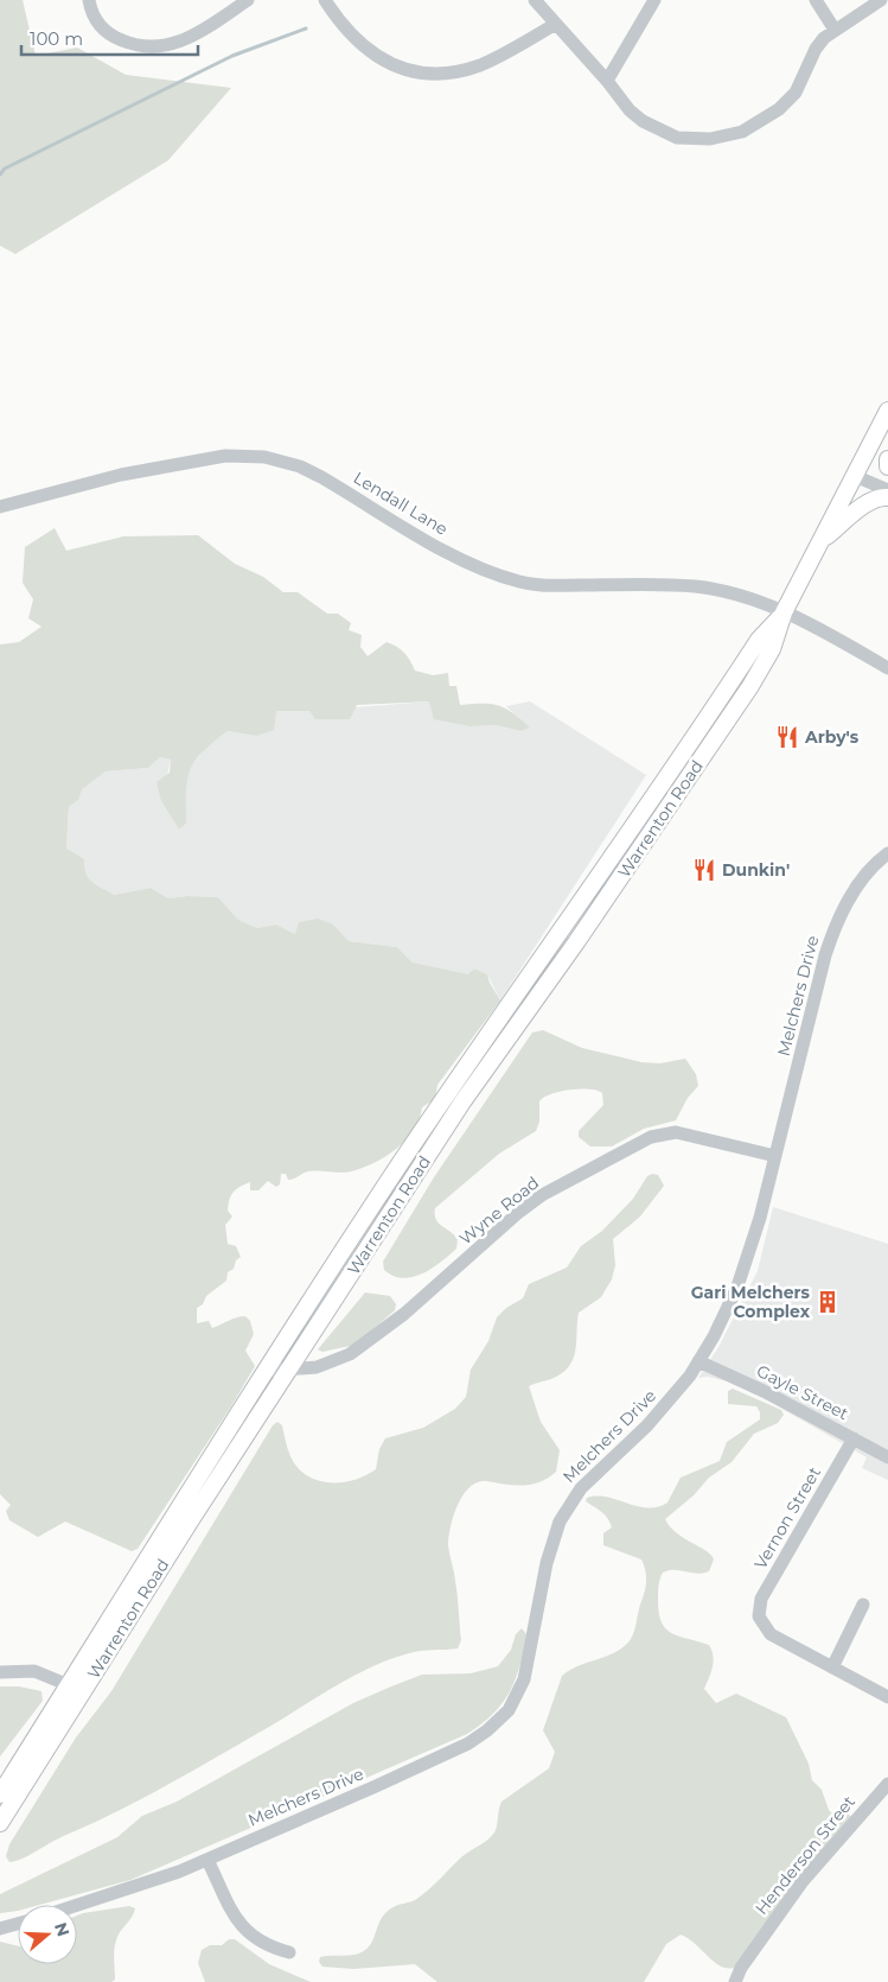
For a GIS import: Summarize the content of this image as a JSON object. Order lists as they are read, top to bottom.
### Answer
{
  "streets": {
    "main road": ["Warrenton Road"],
    "street": [
      "Lendall Lane",
      "Melchers Drive",
      "Wyne Road",
      "Gayle Street",
      "Vernon Street",
      "Henderson Street"
    ]
  },
  "crossings": [
    ["Lendall Lane", "Warrenton Road"],
    ["Warrenton Road", "Wyne Road"],
    ["Melchers Drive", "Wyne Road"],
    ["Melchers Drive", "Gayle Street"],
    ["Gayle Street", "Vernon Street"]
  ],
  "places": {
    "restaurant": ["Arby's", "Dunkin'"],
    "building": ["Gari Melchers Complex"]
  },
  "scale_bar": "100 m",
  "north": "right"
}
